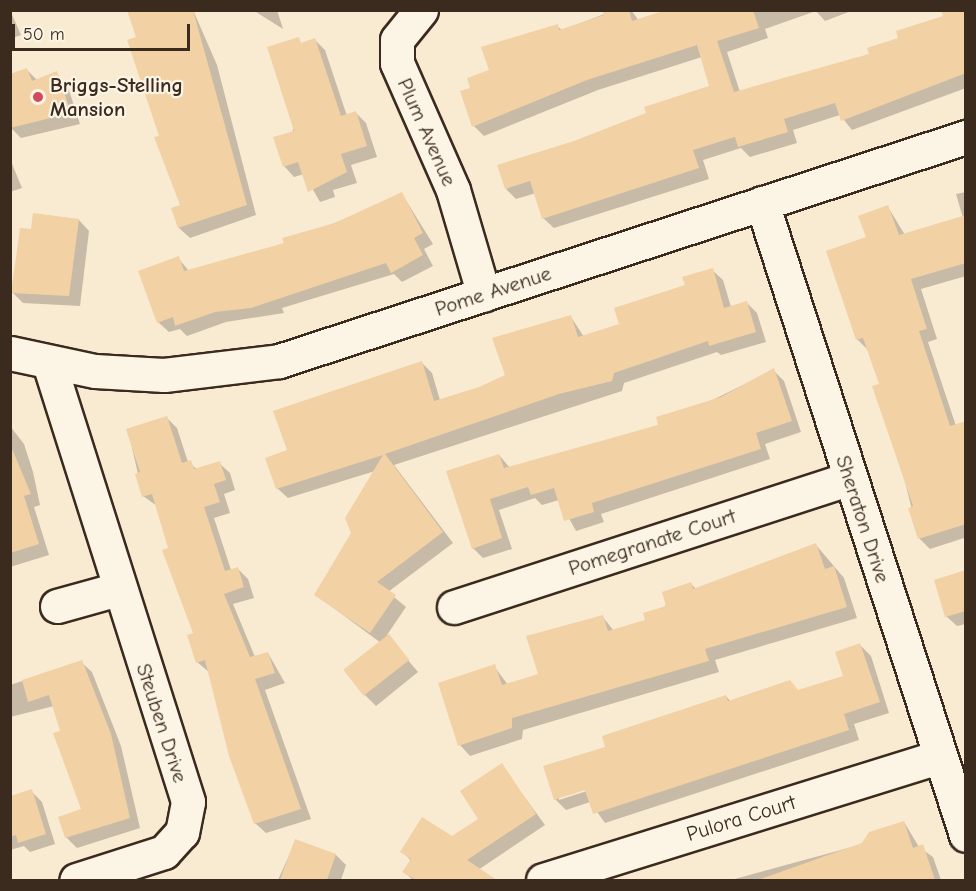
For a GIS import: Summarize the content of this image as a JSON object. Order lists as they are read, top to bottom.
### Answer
{
  "streets": {
    "street": [
      "Plum Avenue",
      "Pome Avenue",
      "Sheraton Drive",
      "Pomegranate Court",
      "Steuben Drive",
      "Pulora Court"
    ]
  },
  "crossings": [
    ["Plum Avenue", "Pome Avenue"],
    ["Pome Avenue", "Sheraton Drive"],
    ["Pome Avenue", "Steuben Drive"],
    ["Sheraton Drive", "Pomegranate Court"],
    ["Sheraton Drive", "Pulora Court"]
  ],
  "places": ["Briggs-Stelling Mansion"],
  "scale_bar": "50 m"
}
